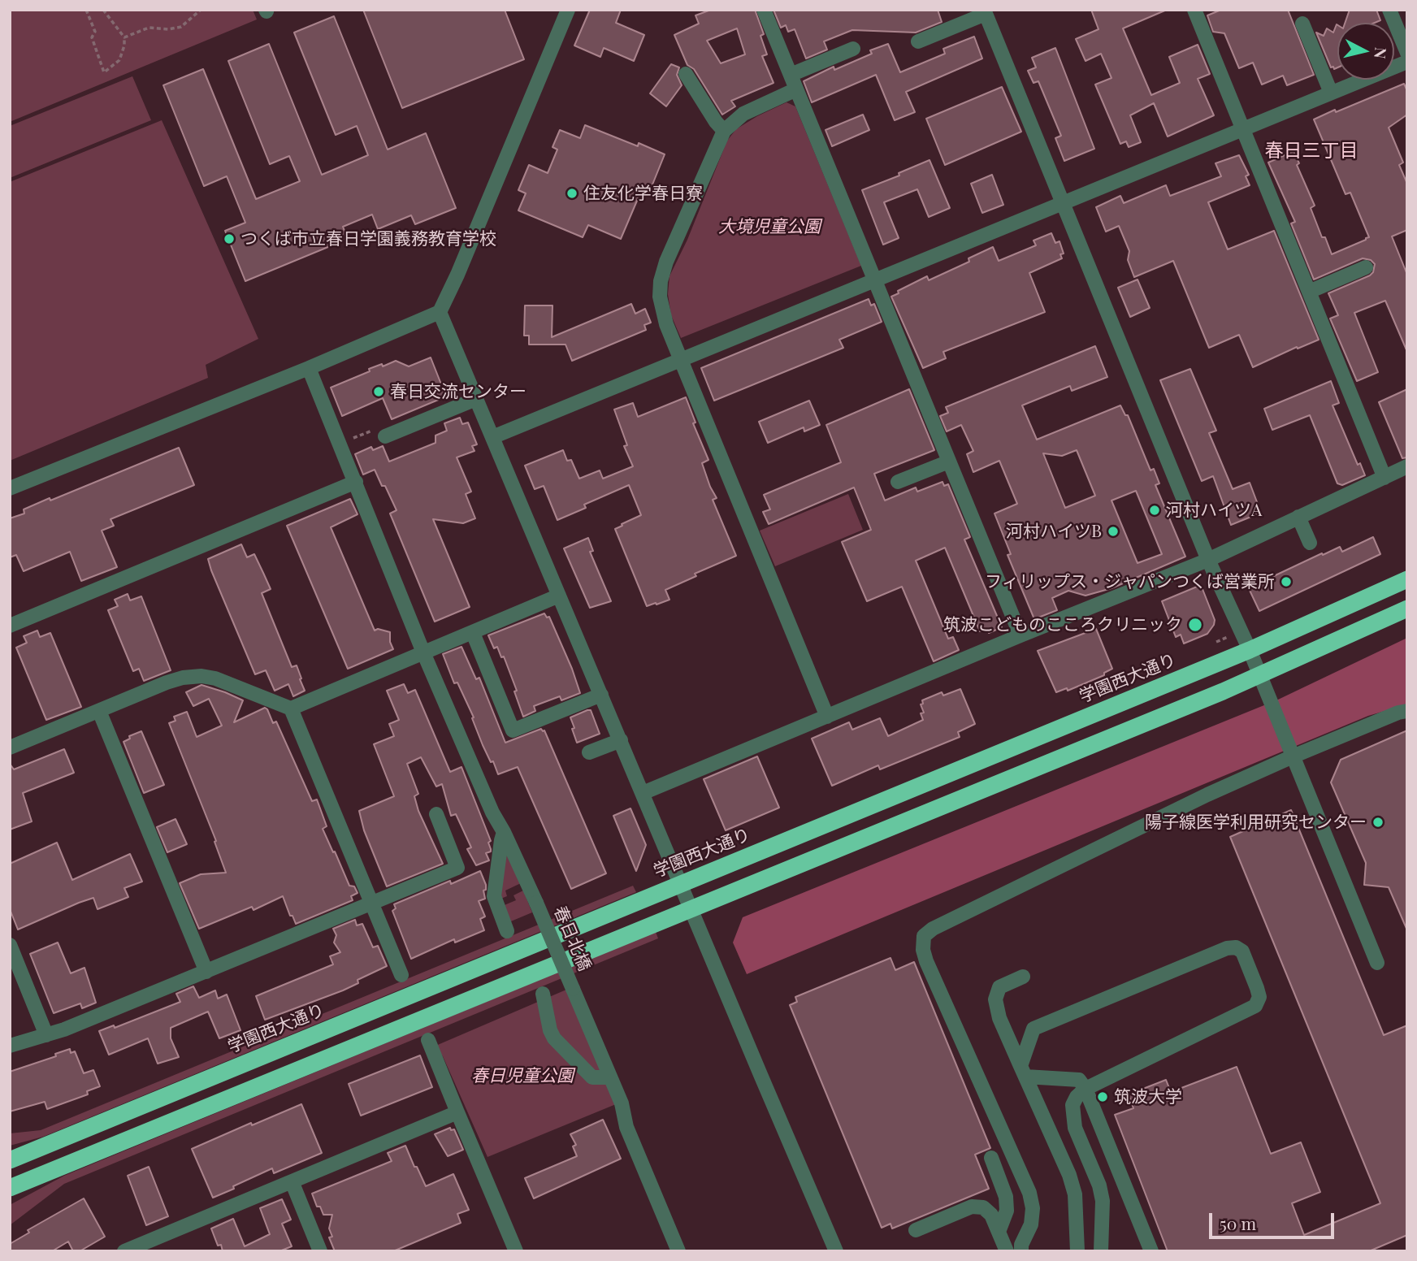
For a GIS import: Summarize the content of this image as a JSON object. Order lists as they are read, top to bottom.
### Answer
{
  "streets": {
    "highway": ["学園西大通り"],
    "street": ["春日北橋"]
  },
  "districts": ["春日三丁目"],
  "parks": ["大境児童公園", "春日児童公園"],
  "places": [
    "住友化学春日寮",
    "つくば市立春日学園義務教育学校",
    "春日交流センター",
    "河村ハイツA",
    "河村ハイツB",
    "フィリップス・ジャパンつくば営業所",
    "筑波こどものこころクリニック",
    "陽子線医学利用研究センター",
    "筑波大学"
  ],
  "scale_bar": "50 m",
  "north": "right"
}
